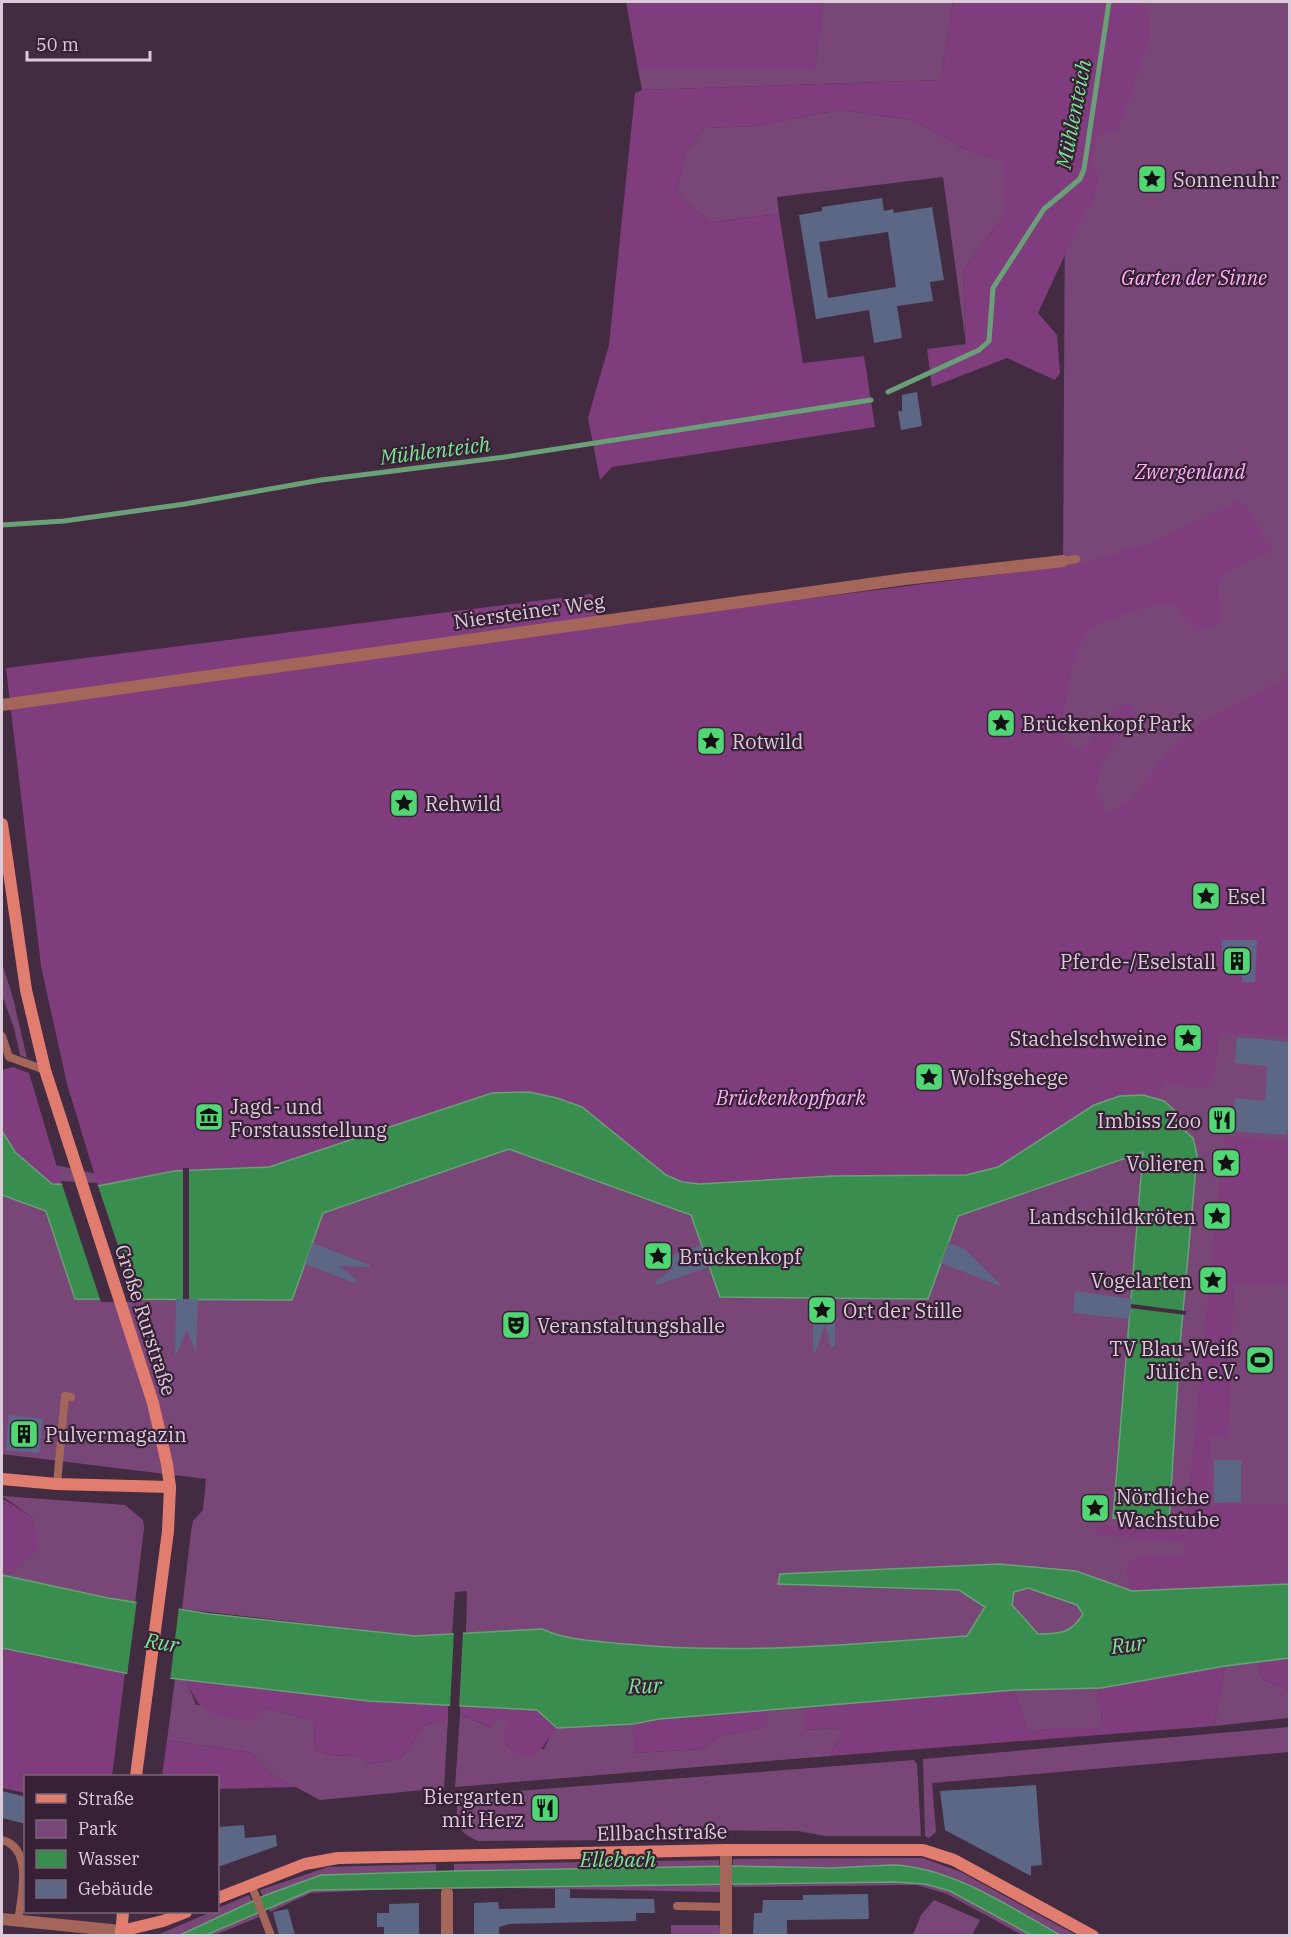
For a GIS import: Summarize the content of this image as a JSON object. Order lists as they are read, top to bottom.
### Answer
{
  "streets": {
    "main road": ["Große Rurstraße", "Ellbachstraße"],
    "street": ["Niersteiner Weg"]
  },
  "water": ["Mühlenteich", "Rur", "Ellebach"],
  "parks": ["Garten der Sinne", "Zwergenland", "Brückenkopfpark"],
  "places": {
    "place": [
      "Sonnenuhr",
      "Brückenkopf Park",
      "Rotwild",
      "Rehwild",
      "Esel",
      "Stachelschweine",
      "Wolfsgehege",
      "Volieren",
      "Landschildkröten",
      "Brückenkopf",
      "Vogelarten",
      "Ort der Stille",
      "Nördliche Wachstube"
    ],
    "building": ["Pferde-/Eselstall", "Pulvermagazin"],
    "museum": ["Jagd- und Forstausstellung"],
    "restaurant": ["Imbiss Zoo", "Biergarten mit Herz"],
    "theatre": ["Veranstaltungshalle"],
    "sports": ["TV Blau-Weiß Jülich e.V."]
  },
  "legend": [
    "Straße",
    "Park",
    "Wasser",
    "Gebäude"
  ],
  "scale_bar": "50 m"
}
